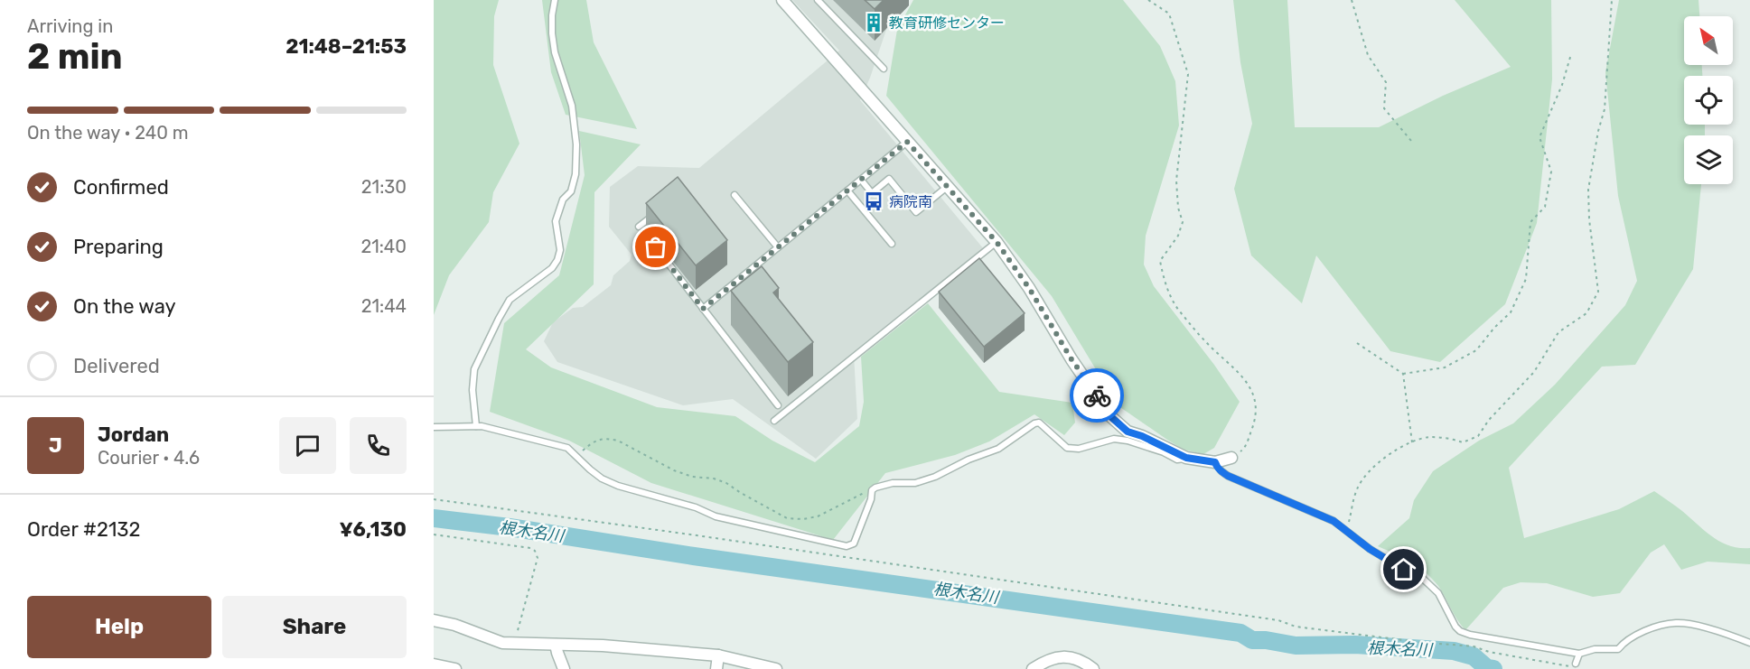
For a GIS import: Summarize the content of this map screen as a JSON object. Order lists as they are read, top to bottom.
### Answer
{
  "water": ["根木名川"],
  "places": {
    "building": ["教育研修センター"],
    "bus stop": ["病院南"]
  },
  "north": "top left",
  "page": {
    "heading": ["2 min", "Arriving in", "21:48–21:53"],
    "panel": [
      "Jordan",
      "Courier · 4.6",
      "Order #2132",
      "¥6,130"
    ],
    "bar": "On the way · 240 m",
    "list": [
      ["Confirmed", "21:30"],
      ["Preparing", "21:40"],
      ["On the way", "21:44"],
      "Delivered"
    ],
    "round": "J",
    "buttons": ["Help", "Share"]
  }
}
